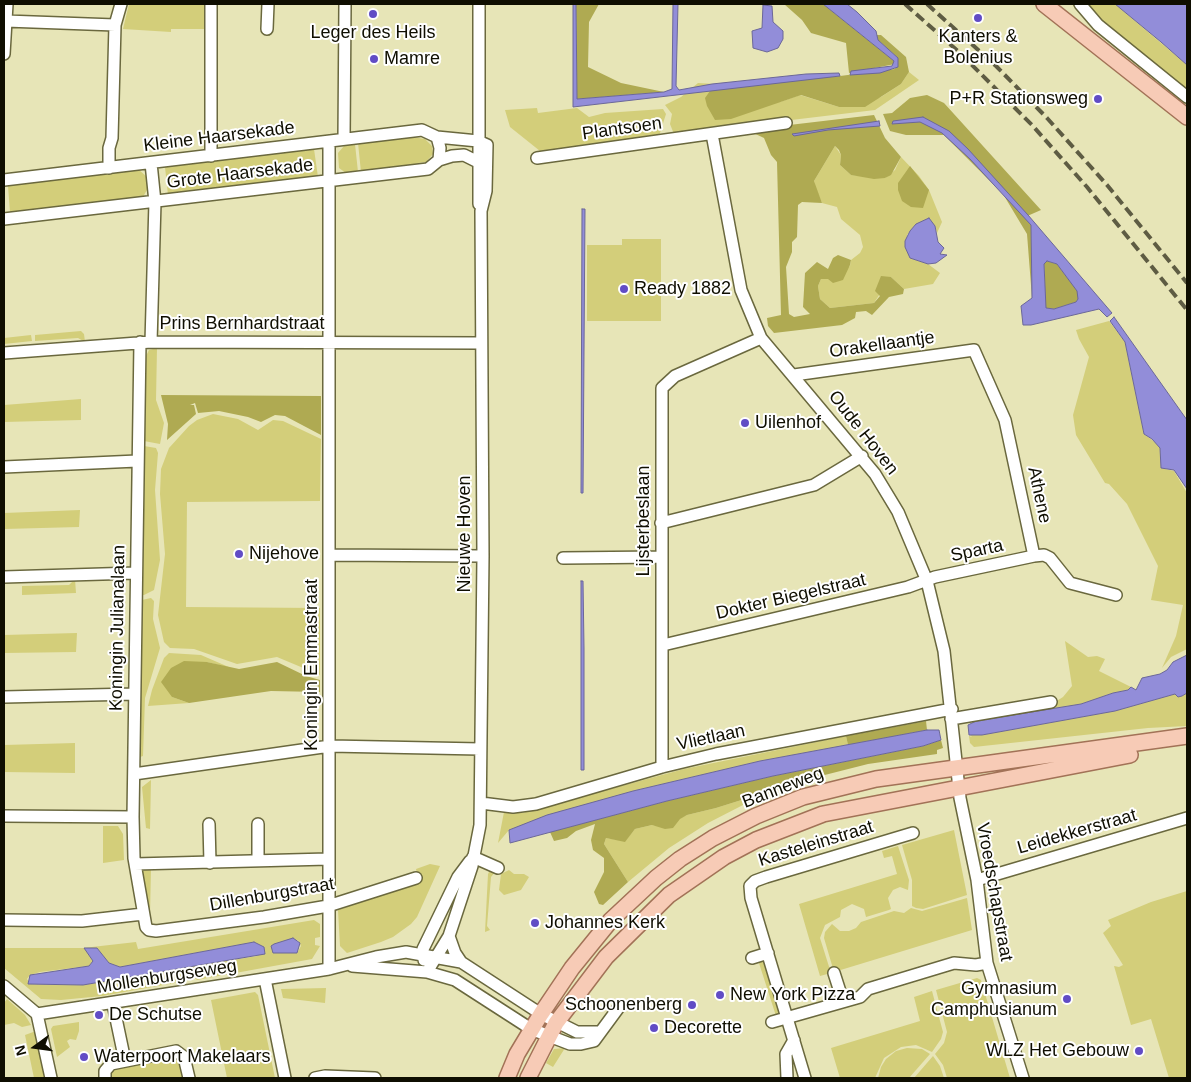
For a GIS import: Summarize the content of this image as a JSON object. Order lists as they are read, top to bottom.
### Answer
{
  "streets": {
    "main road": ["Banneweg"],
    "street": [
      "Plantsoen",
      "Kleine Haarsekade",
      "Grote Haarsekade",
      "Prins Bernhardstraat",
      "Orakellaantje",
      "Oude Hoven",
      "Athene",
      "Lijsterbeslaan",
      "Nieuwe Hoven",
      "Sparta",
      "Dokter Biegelstraat",
      "Koningin Julianalaan",
      "Koningin Emmastraat",
      "Vlietlaan",
      "Leidekkerstraat",
      "Kasteleinstraat",
      "Vroedschapstraat",
      "Dillenburgstraat",
      "Mollenburgseweg"
    ]
  },
  "crossings": [
    ["Plantsoen", "Oude Hoven"],
    ["Kleine Haarsekade", "Grote Haarsekade"],
    ["Kleine Haarsekade", "Nieuwe Hoven"],
    ["Grote Haarsekade", "Nieuwe Hoven"],
    ["Grote Haarsekade", "Koningin Julianalaan"],
    ["Grote Haarsekade", "Koningin Emmastraat"],
    ["Prins Bernhardstraat", "Nieuwe Hoven"],
    ["Prins Bernhardstraat", "Koningin Julianalaan"],
    ["Prins Bernhardstraat", "Koningin Emmastraat"],
    ["Orakellaantje", "Oude Hoven"],
    ["Orakellaantje", "Athene"],
    ["Oude Hoven", "Lijsterbeslaan"],
    ["Oude Hoven", "Sparta"],
    ["Oude Hoven", "Dokter Biegelstraat"],
    ["Oude Hoven", "Vlietlaan"],
    ["Oude Hoven", "Banneweg"],
    ["Oude Hoven", "Vroedschapstraat"],
    ["Athene", "Sparta"],
    ["Lijsterbeslaan", "Dokter Biegelstraat"],
    ["Lijsterbeslaan", "Vlietlaan"],
    ["Nieuwe Hoven", "Vlietlaan"],
    ["Nieuwe Hoven", "Mollenburgseweg"],
    ["Sparta", "Dokter Biegelstraat"],
    ["Koningin Julianalaan", "Dillenburgstraat"],
    ["Koningin Emmastraat", "Dillenburgstraat"],
    ["Koningin Emmastraat", "Mollenburgseweg"],
    ["Banneweg", "Vroedschapstraat"],
    ["Banneweg", "Mollenburgseweg"],
    ["Leidekkerstraat", "Vroedschapstraat"]
  ],
  "places": [
    "Leger des Heils",
    "Kanters & Bolenius",
    "Mamre",
    "P+R Stationsweg",
    "Ready 1882",
    "Uilenhof",
    "Nijehove",
    "Johannes Kerk",
    "New York Pizza",
    "Gymnasium Camphusianum",
    "Schoonenberg",
    "De Schutse",
    "Decorette",
    "WLZ Het Gebouw",
    "Waterpoort Makelaars"
  ],
  "north": "left"
}
